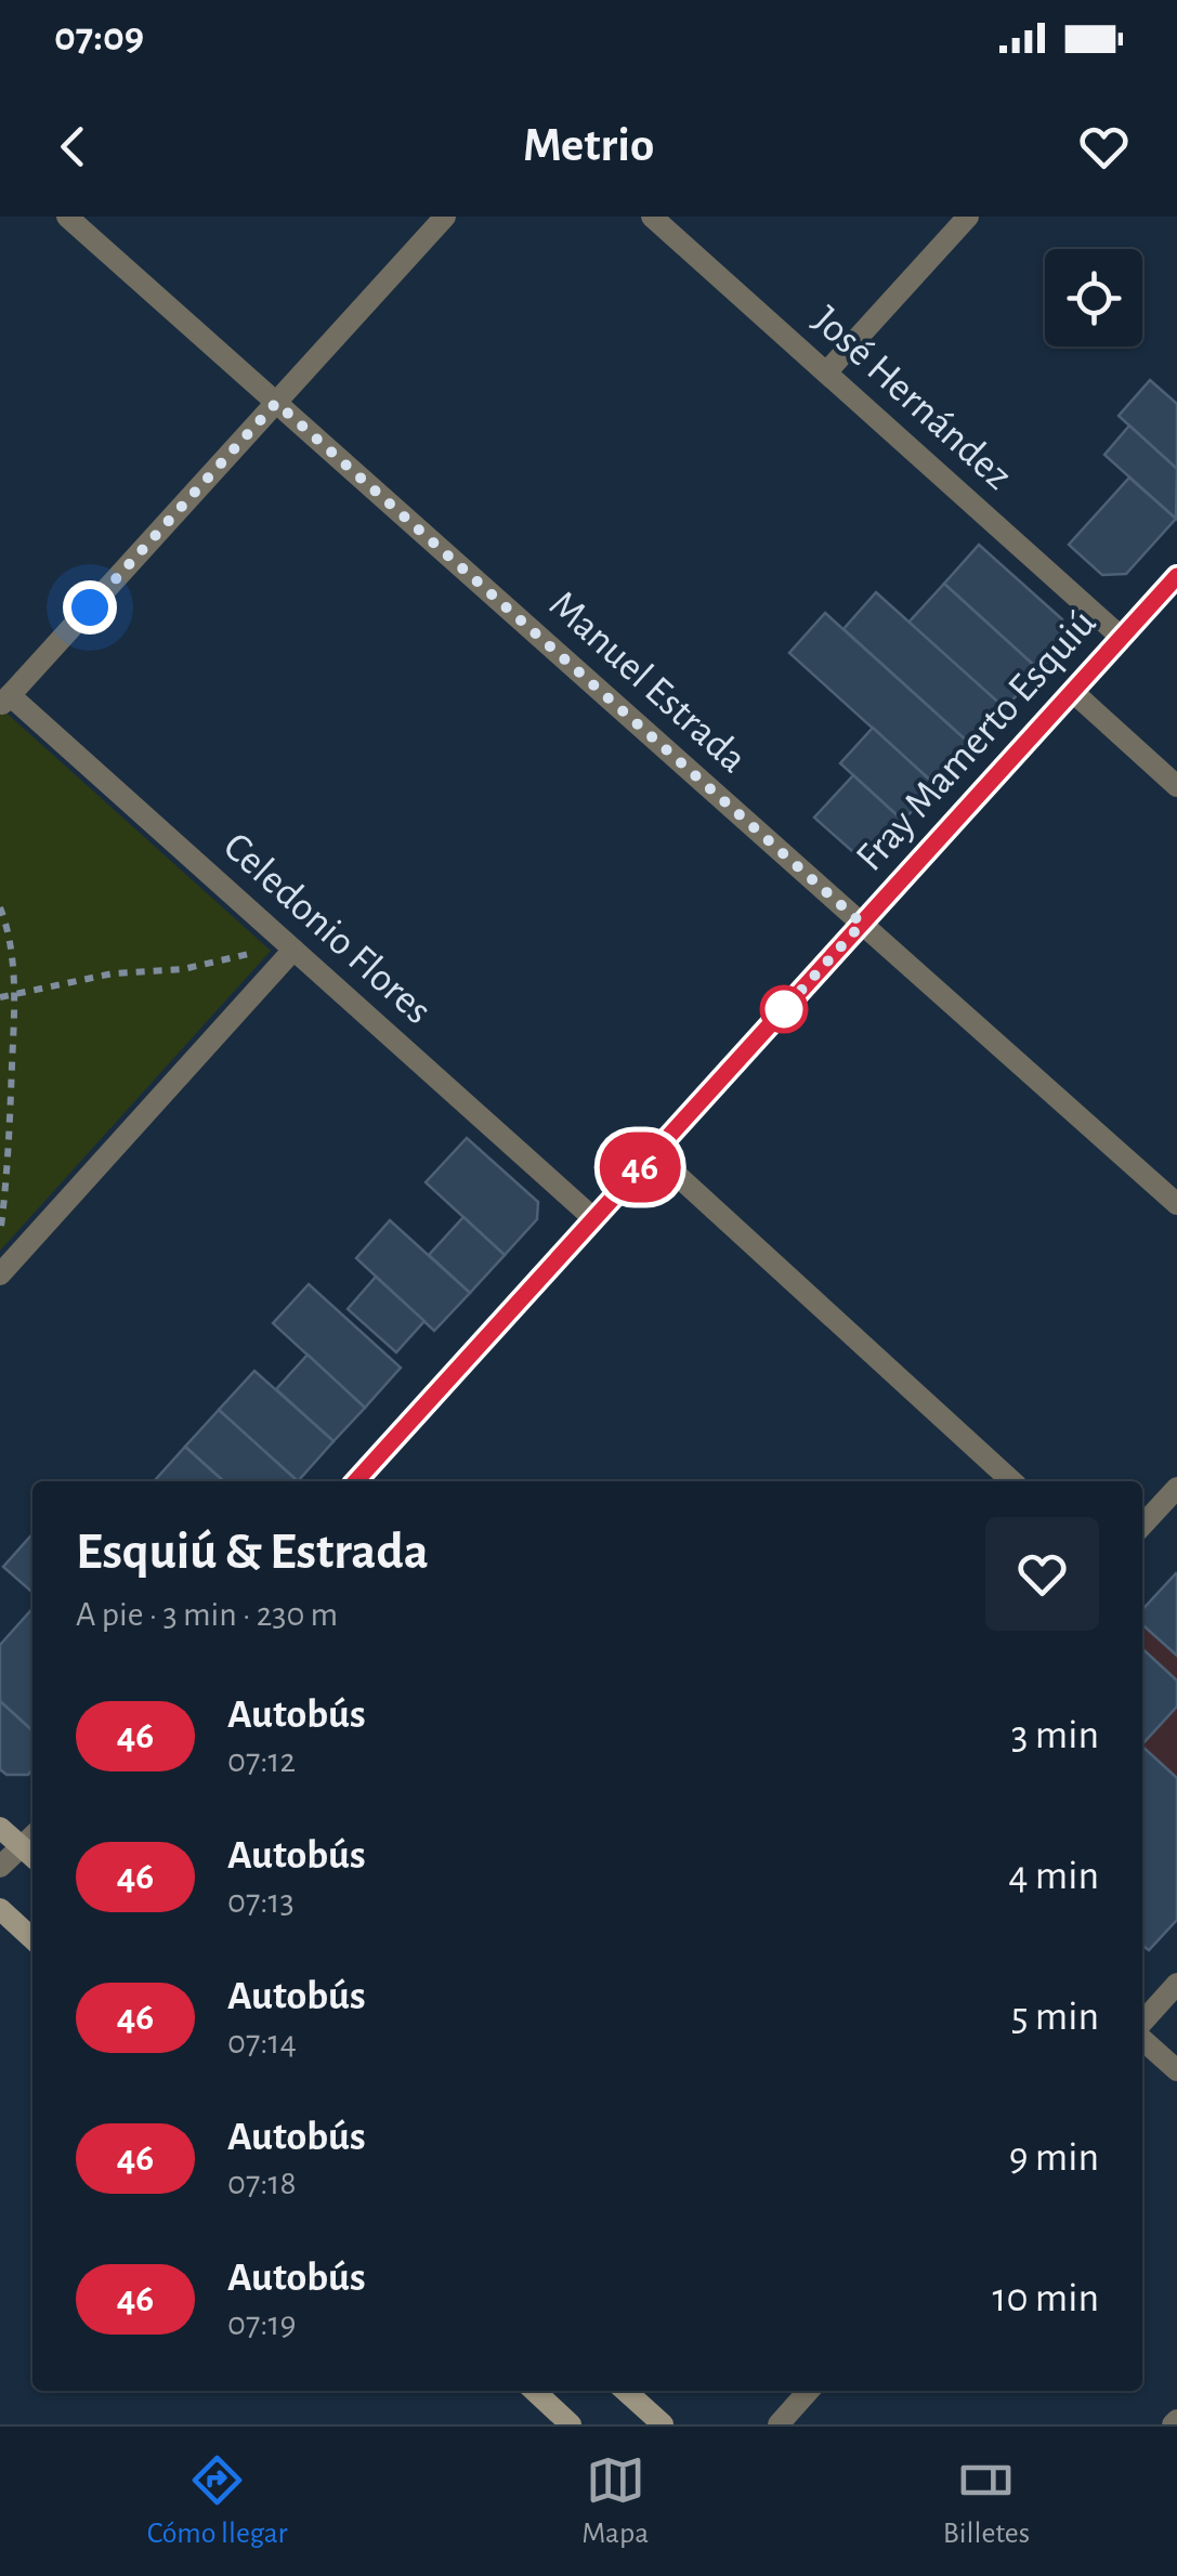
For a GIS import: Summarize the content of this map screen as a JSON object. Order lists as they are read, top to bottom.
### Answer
{
  "streets": {
    "street": [
      "José Hernández",
      "Manuel Estrada",
      "Fray Mamerto Esquiú",
      "Celedonio Flores"
    ]
  },
  "crossings": [
    ["José Hernández", "Fray Mamerto Esquiú"],
    ["Manuel Estrada", "Fray Mamerto Esquiú"],
    ["Fray Mamerto Esquiú", "Celedonio Flores"]
  ],
  "lines": ["bus line 46"],
  "page": {
    "status": "07:09",
    "header": "Metrio",
    "on_map": "46",
    "heading": ["Esquiú & Estrada", "A pie · 3 min · 230 m"],
    "list": [
      {
        "mark": "46",
        "name": "Autobús",
        "note": "07:12",
        "value": "3 min"
      },
      {
        "mark": "46",
        "name": "Autobús",
        "note": "07:13",
        "value": "4 min"
      },
      {
        "mark": "46",
        "name": "Autobús",
        "note": "07:14",
        "value": "5 min"
      },
      {
        "mark": "46",
        "name": "Autobús",
        "note": "07:18",
        "value": "9 min"
      },
      {
        "mark": "46",
        "name": "Autobús",
        "note": "07:19",
        "value": "10 min"
      }
    ],
    "tabs": ["Cómo llegar", "Mapa", "Billetes"]
  }
}
